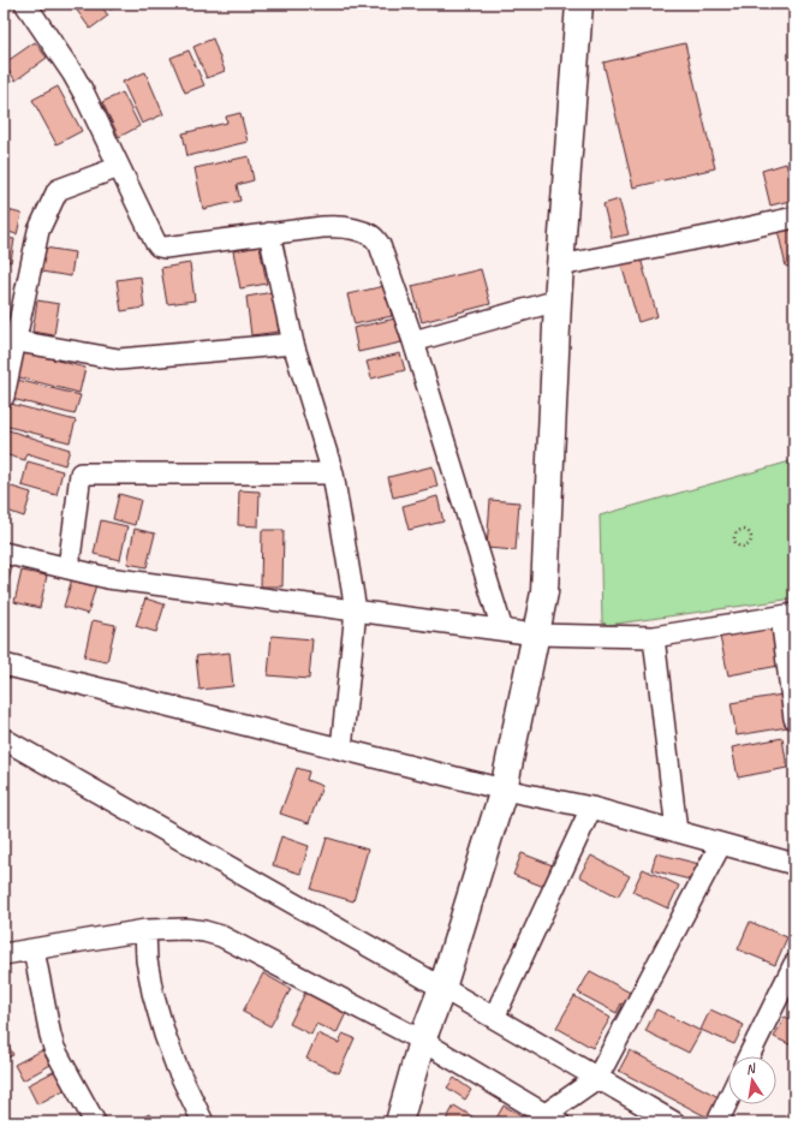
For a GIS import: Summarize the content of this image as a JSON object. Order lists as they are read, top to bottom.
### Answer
{
  "north": "top"
}
